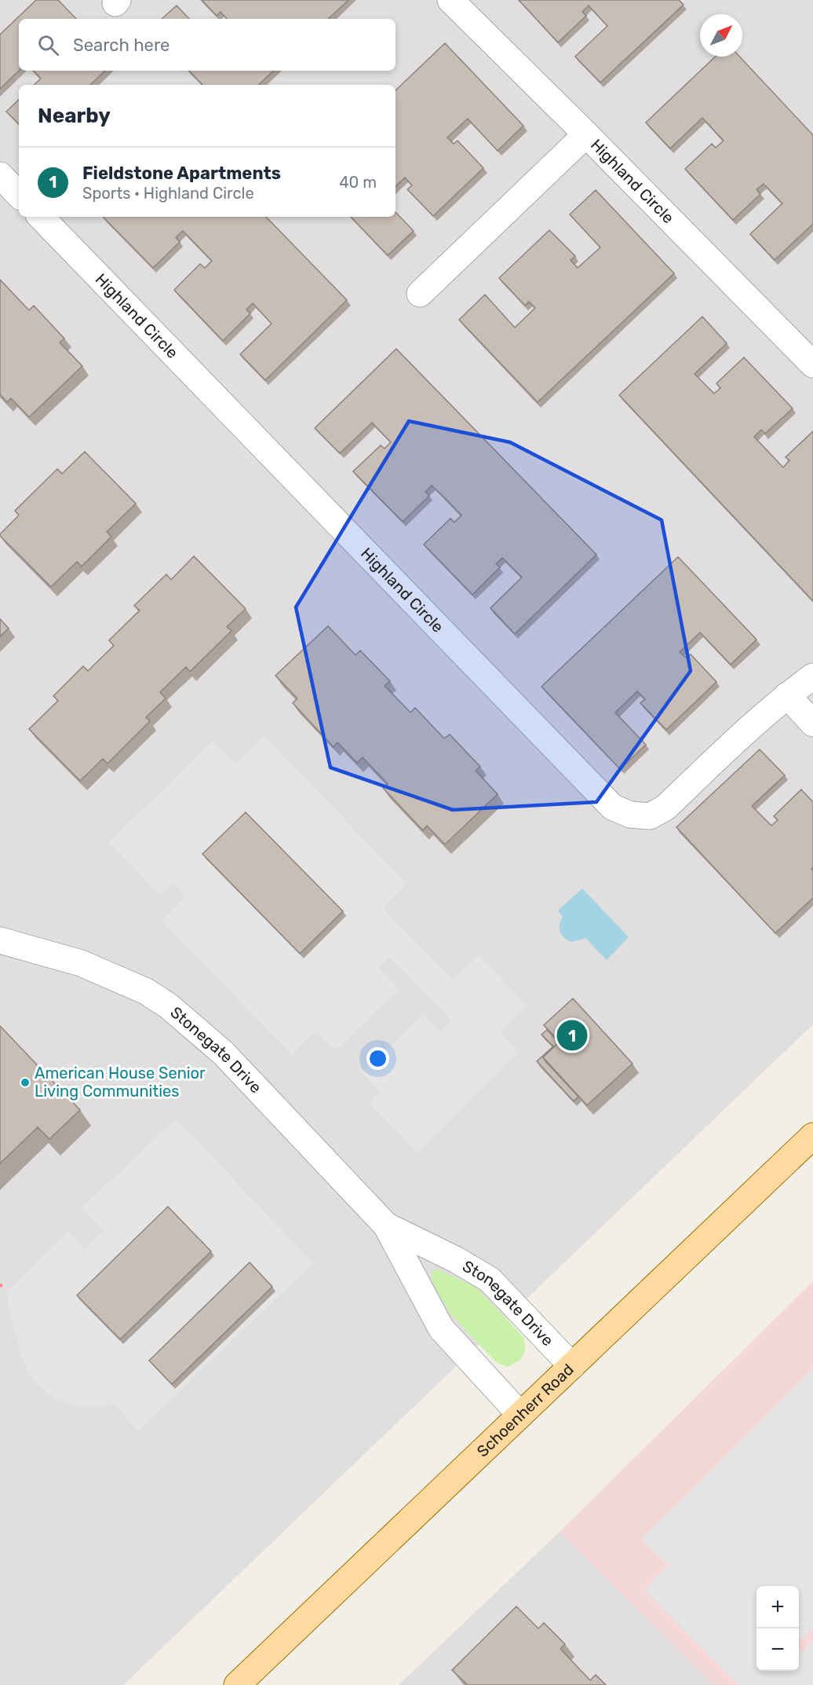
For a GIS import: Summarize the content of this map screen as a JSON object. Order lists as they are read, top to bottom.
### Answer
{
  "streets": {
    "main road": ["Schoenherr Road"],
    "street": ["Highland Circle", "Stonegate Drive"]
  },
  "crossings": [
    ["Stonegate Drive", "Schoenherr Road"]
  ],
  "places": ["American House Senior Living Communities"],
  "north": "top right",
  "page": {
    "search": "Search here",
    "heading": "Nearby",
    "list": [
      {
        "mark": "1",
        "name": "Fieldstone Apartments",
        "note": "Sports · Highland Circle",
        "value": "40 m"
      }
    ],
    "pins": "1",
    "map_buttons": ["+", "−"]
  }
}
